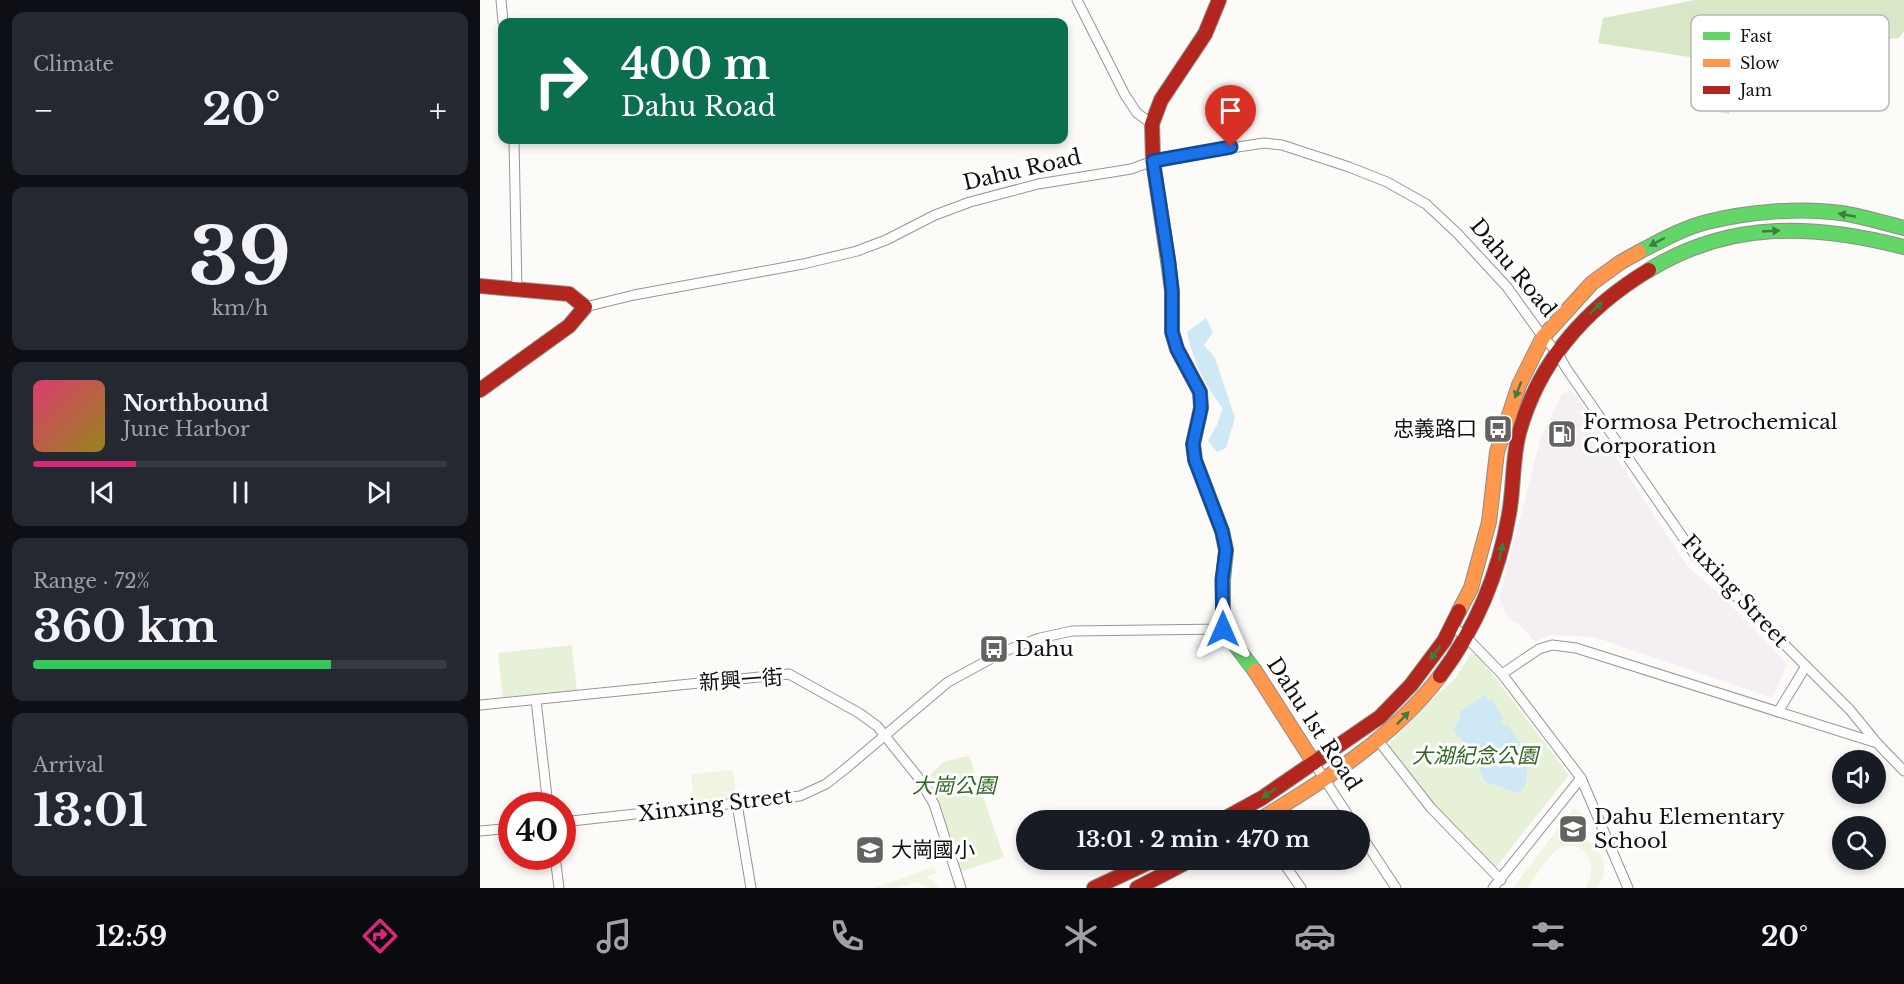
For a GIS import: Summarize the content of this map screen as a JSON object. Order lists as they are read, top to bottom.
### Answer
{
  "streets": {
    "street": [
      "Dahu Road",
      "Fuxing Street",
      "新興一街",
      "Dahu 1st Road",
      "Xinxing Street"
    ]
  },
  "crossings": [
    ["Dahu Road", "Fuxing Street"],
    ["新興一街", "Xinxing Street"]
  ],
  "parks": ["大湖紀念公園", "大崗公園"],
  "places": {
    "bus stop": ["忠義路口", "Dahu"],
    "fuel station": ["Formosa Petrochemical Corporation"],
    "school or university": ["Dahu Elementary School", "大崗國小"]
  },
  "legend": ["Fast", "Slow", "Jam"],
  "page": {
    "tile": [
      "Climate",
      ["39", "km/h"],
      ["Range · 72%", "360 km"],
      ["Arrival", "13:01"]
    ],
    "turn": ["400 m", "Dahu Road"],
    "heat": ["−", "20°", "+"],
    "song": ["Northbound", "June Harbor"],
    "limit": "40",
    "trip": "13:01 · 2 min · 470 m",
    "tabs": ["12:59", "20°"]
  }
}
